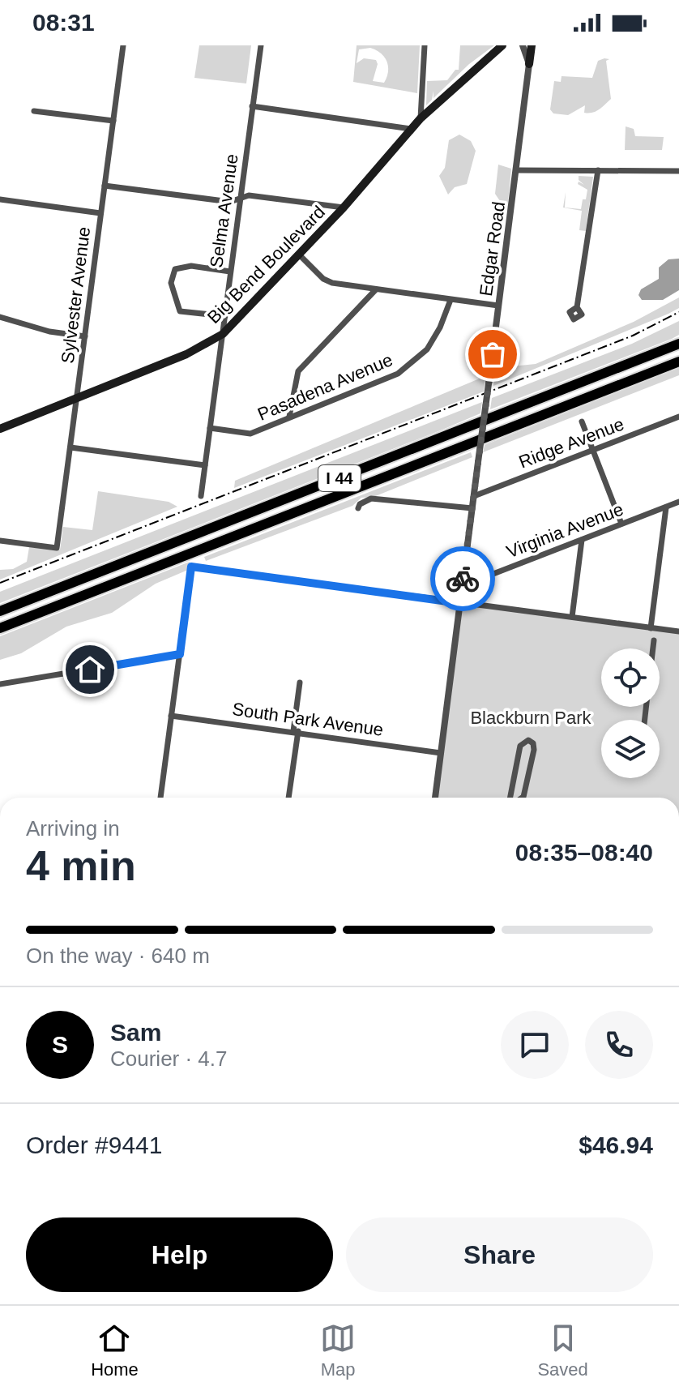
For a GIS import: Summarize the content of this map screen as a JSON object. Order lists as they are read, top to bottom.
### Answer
{
  "streets": {
    "highway": ["I 44"],
    "main road": ["Big Bend Boulevard"],
    "street": [
      "Selma Avenue",
      "Edgar Road",
      "Sylvester Avenue",
      "Pasadena Avenue",
      "Ridge Avenue",
      "Virginia Avenue",
      "South Park Avenue"
    ]
  },
  "crossings": [
    ["Selma Avenue", "Big Bend Boulevard"],
    ["Selma Avenue", "Pasadena Avenue"],
    ["Edgar Road", "Ridge Avenue"],
    ["Edgar Road", "Virginia Avenue"],
    ["Edgar Road", "South Park Avenue"],
    ["Big Bend Boulevard", "Sylvester Avenue"]
  ],
  "parks": ["Blackburn Park"],
  "page": {
    "status": "08:31",
    "heading": ["4 min", "Arriving in", "08:35–08:40"],
    "panel": [
      "Sam",
      "Courier · 4.7",
      "Order #9441",
      "$46.94"
    ],
    "bar": "On the way · 640 m",
    "round": "S",
    "buttons": ["Help", "Share"],
    "tabs": ["Home", "Map", "Saved"]
  }
}
